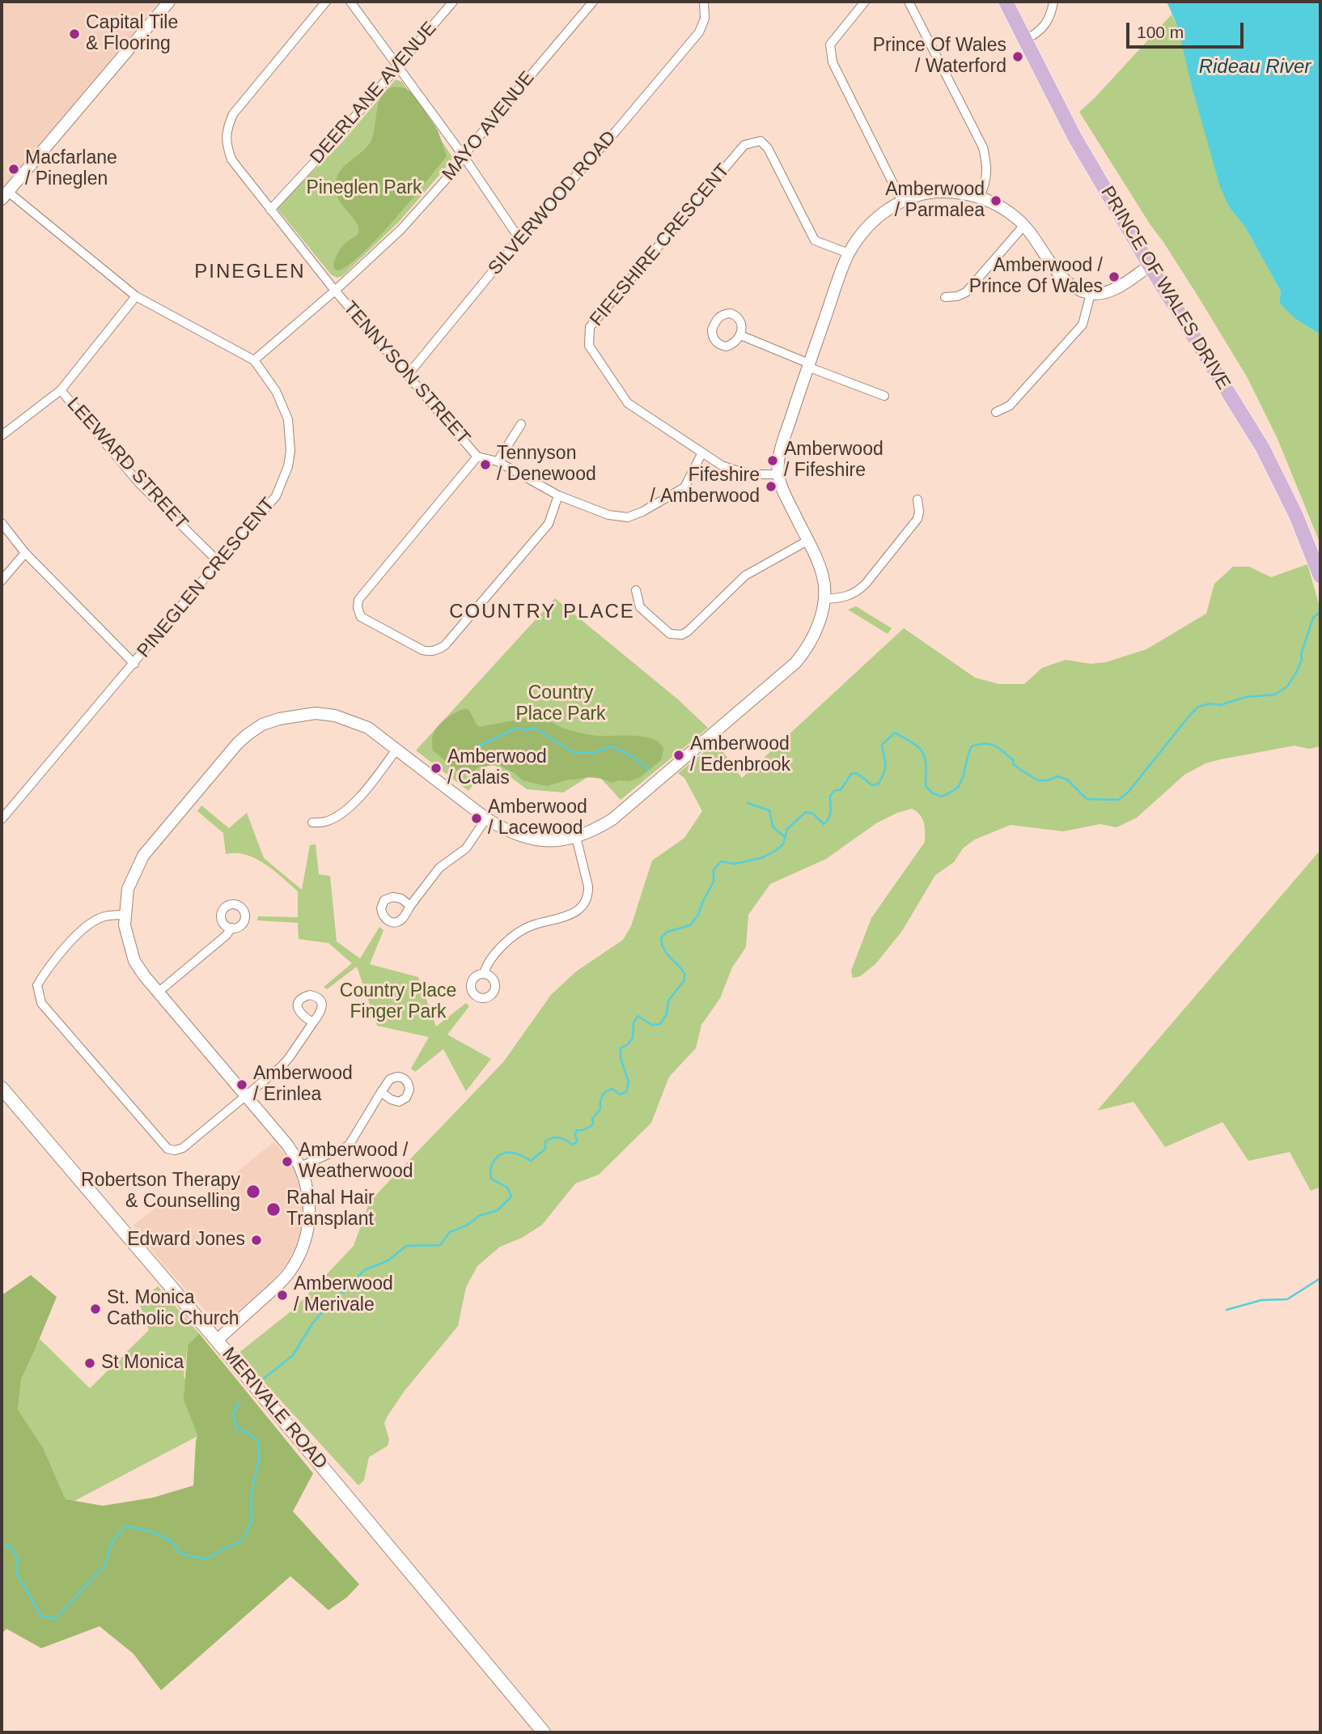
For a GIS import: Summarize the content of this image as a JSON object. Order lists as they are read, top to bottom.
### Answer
{
  "streets": {
    "main road": ["PRINCE OF WALES DRIVE", "MERIVALE ROAD"],
    "street": [
      "DEERLANE AVENUE",
      "MAYO AVENUE",
      "SILVERWOOD ROAD",
      "FIFESHIRE CRESCENT",
      "TENNYSON STREET",
      "LEEWARD STREET",
      "PINEGLEN CRESCENT"
    ]
  },
  "crossings": [
    ["DEERLANE AVENUE", "TENNYSON STREET"],
    ["MAYO AVENUE", "TENNYSON STREET"],
    ["MAYO AVENUE", "PINEGLEN CRESCENT"],
    ["SILVERWOOD ROAD", "TENNYSON STREET"],
    ["FIFESHIRE CRESCENT", "TENNYSON STREET"],
    ["LEEWARD STREET", "PINEGLEN CRESCENT"]
  ],
  "districts": ["PINEGLEN", "COUNTRY PLACE"],
  "water": ["Rideau River"],
  "parks": ["Pineglen Park", "Country Place Park", "Country Place Finger Park"],
  "places": [
    "Capital Tile & Flooring",
    "Prince Of Wales / Waterford",
    "Macfarlane / Pineglen",
    "Amberwood / Parmalea",
    "Amberwood / Prince Of Wales",
    "Amberwood / Fifeshire",
    "Tennyson / Denewood",
    "Fifeshire / Amberwood",
    "Amberwood / Edenbrook",
    "Amberwood / Calais",
    "Amberwood / Lacewood",
    "Amberwood / Erinlea",
    "Amberwood / Weatherwood",
    "Robertson Therapy & Counselling",
    "Rahal Hair Transplant",
    "Edward Jones",
    "Amberwood / Merivale",
    "St. Monica Catholic Church",
    "St Monica"
  ],
  "scale_bar": "100 m"
}
